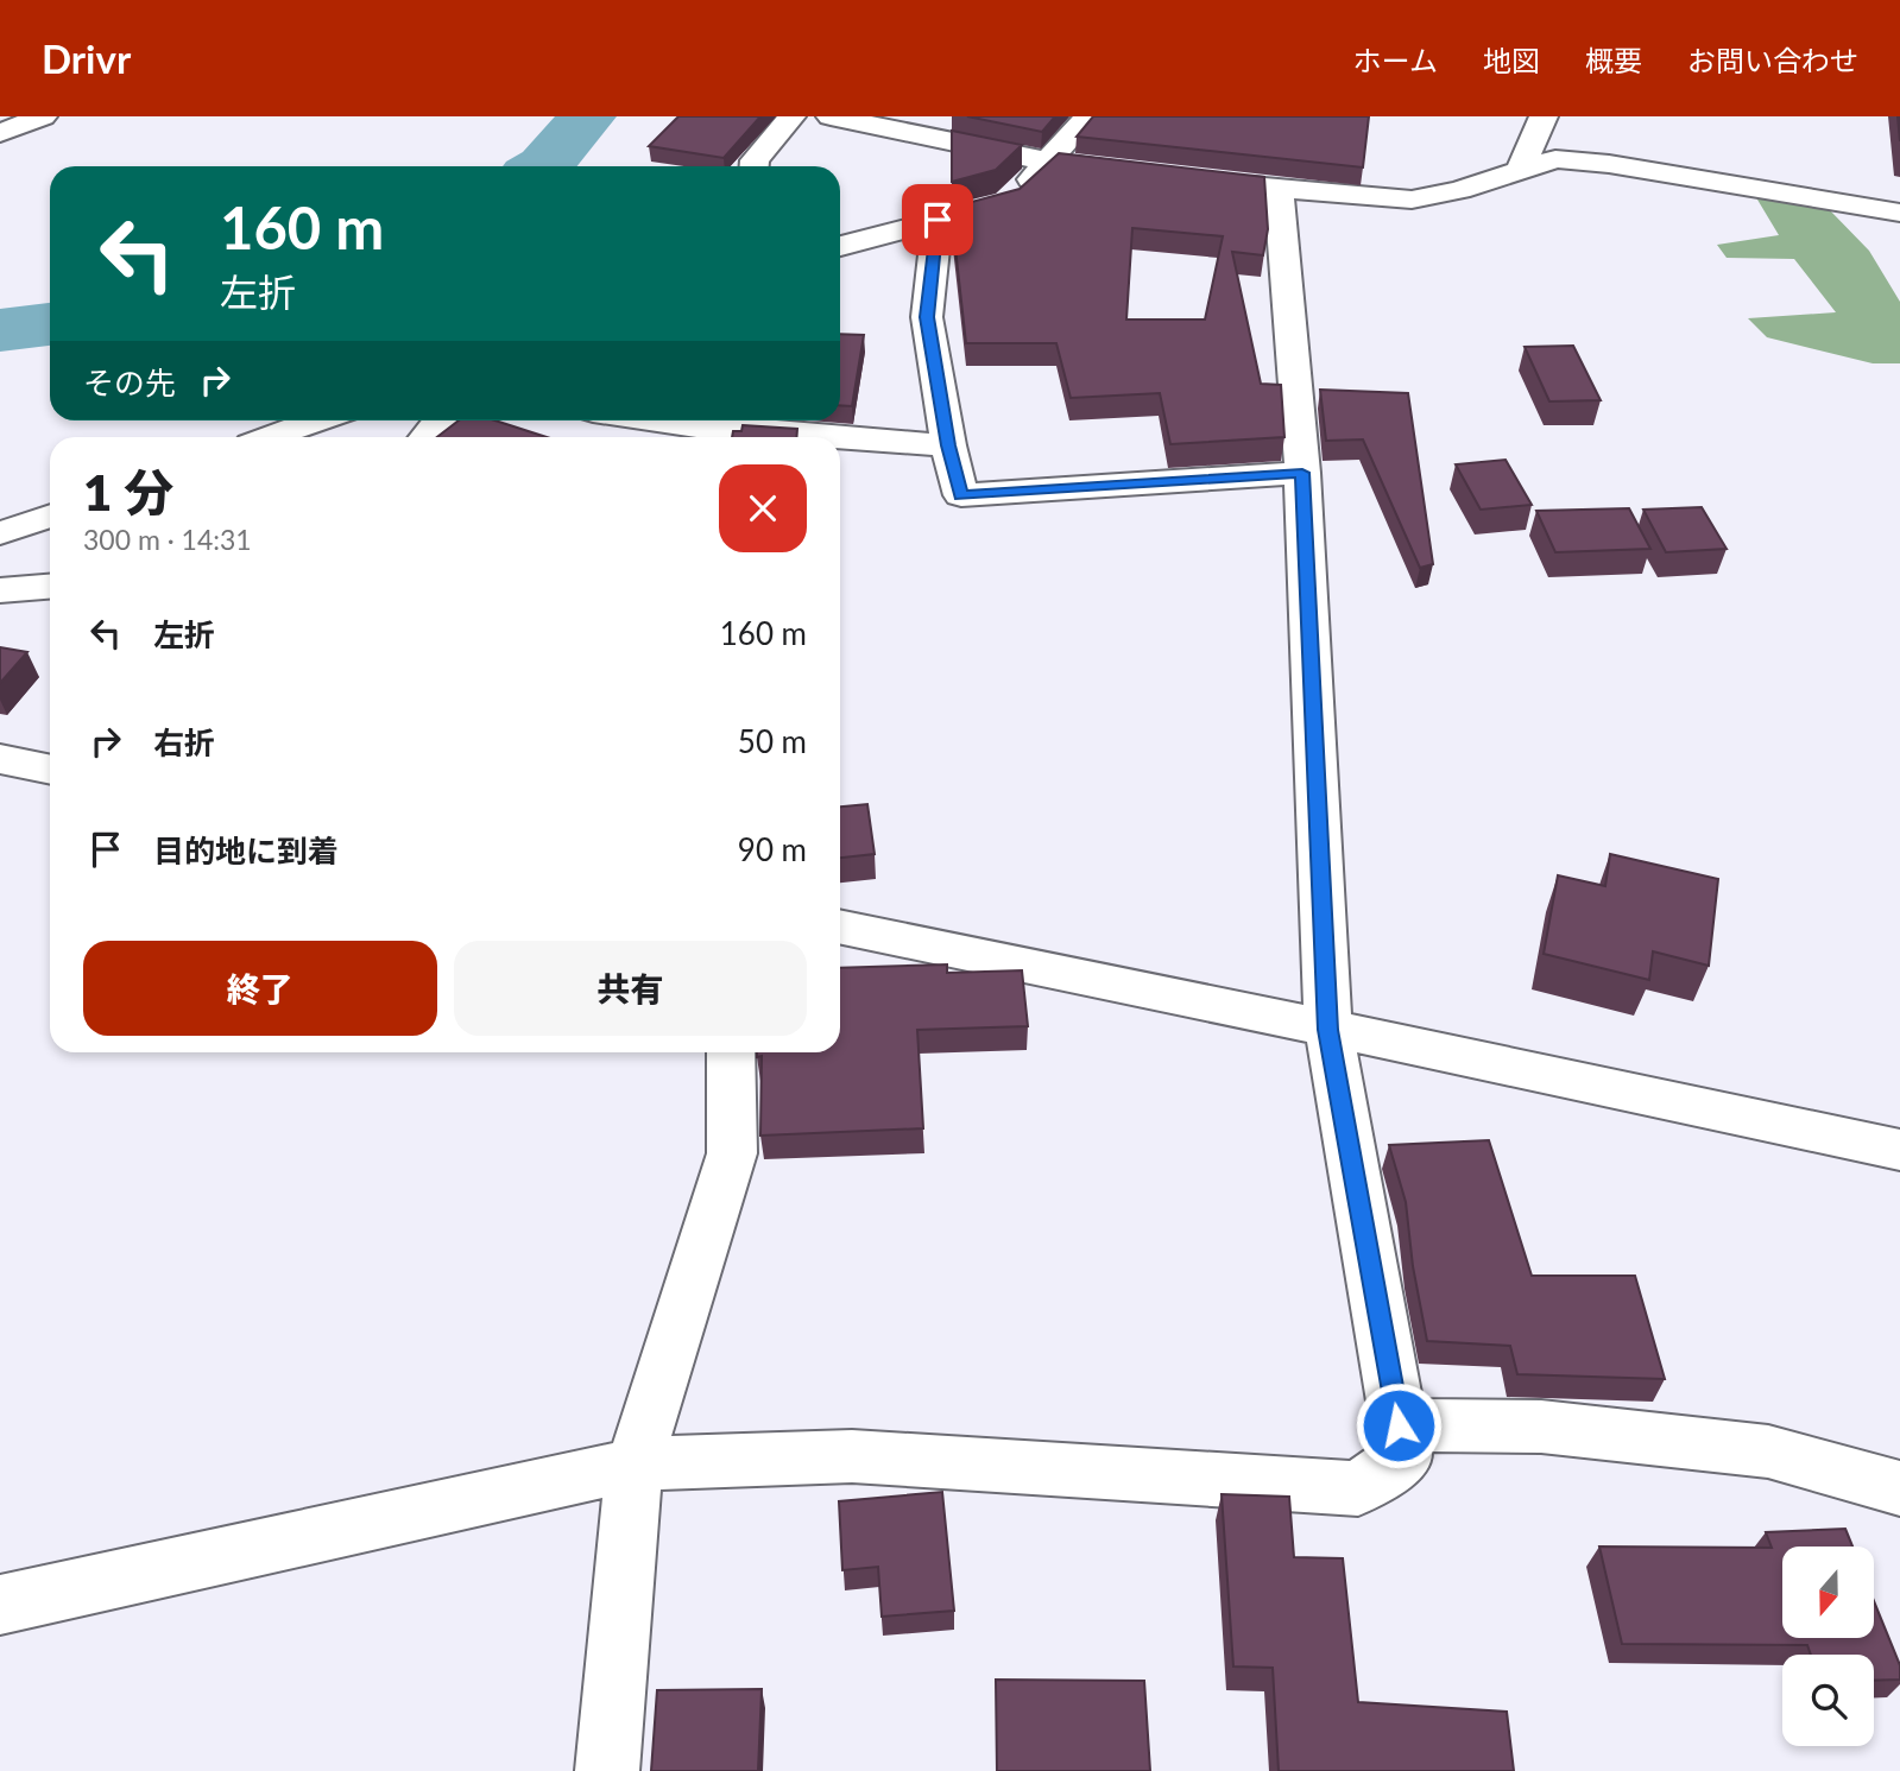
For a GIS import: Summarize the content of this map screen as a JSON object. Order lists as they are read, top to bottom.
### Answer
{
  "north": "bottom",
  "page": {
    "header": "Drivr",
    "nav": [
      "ホーム",
      "地図",
      "概要",
      "お問い合わせ"
    ],
    "turn": ["160 m", "左折"],
    "then": "その先",
    "heading": ["1 分", "300 m · 14:31"],
    "list": [
      {
        "name": "左折",
        "value": "160 m"
      },
      {
        "name": "右折",
        "value": "50 m"
      },
      {
        "name": "目的地に到着",
        "value": "90 m"
      }
    ],
    "buttons": ["終了", "共有"]
  }
}
